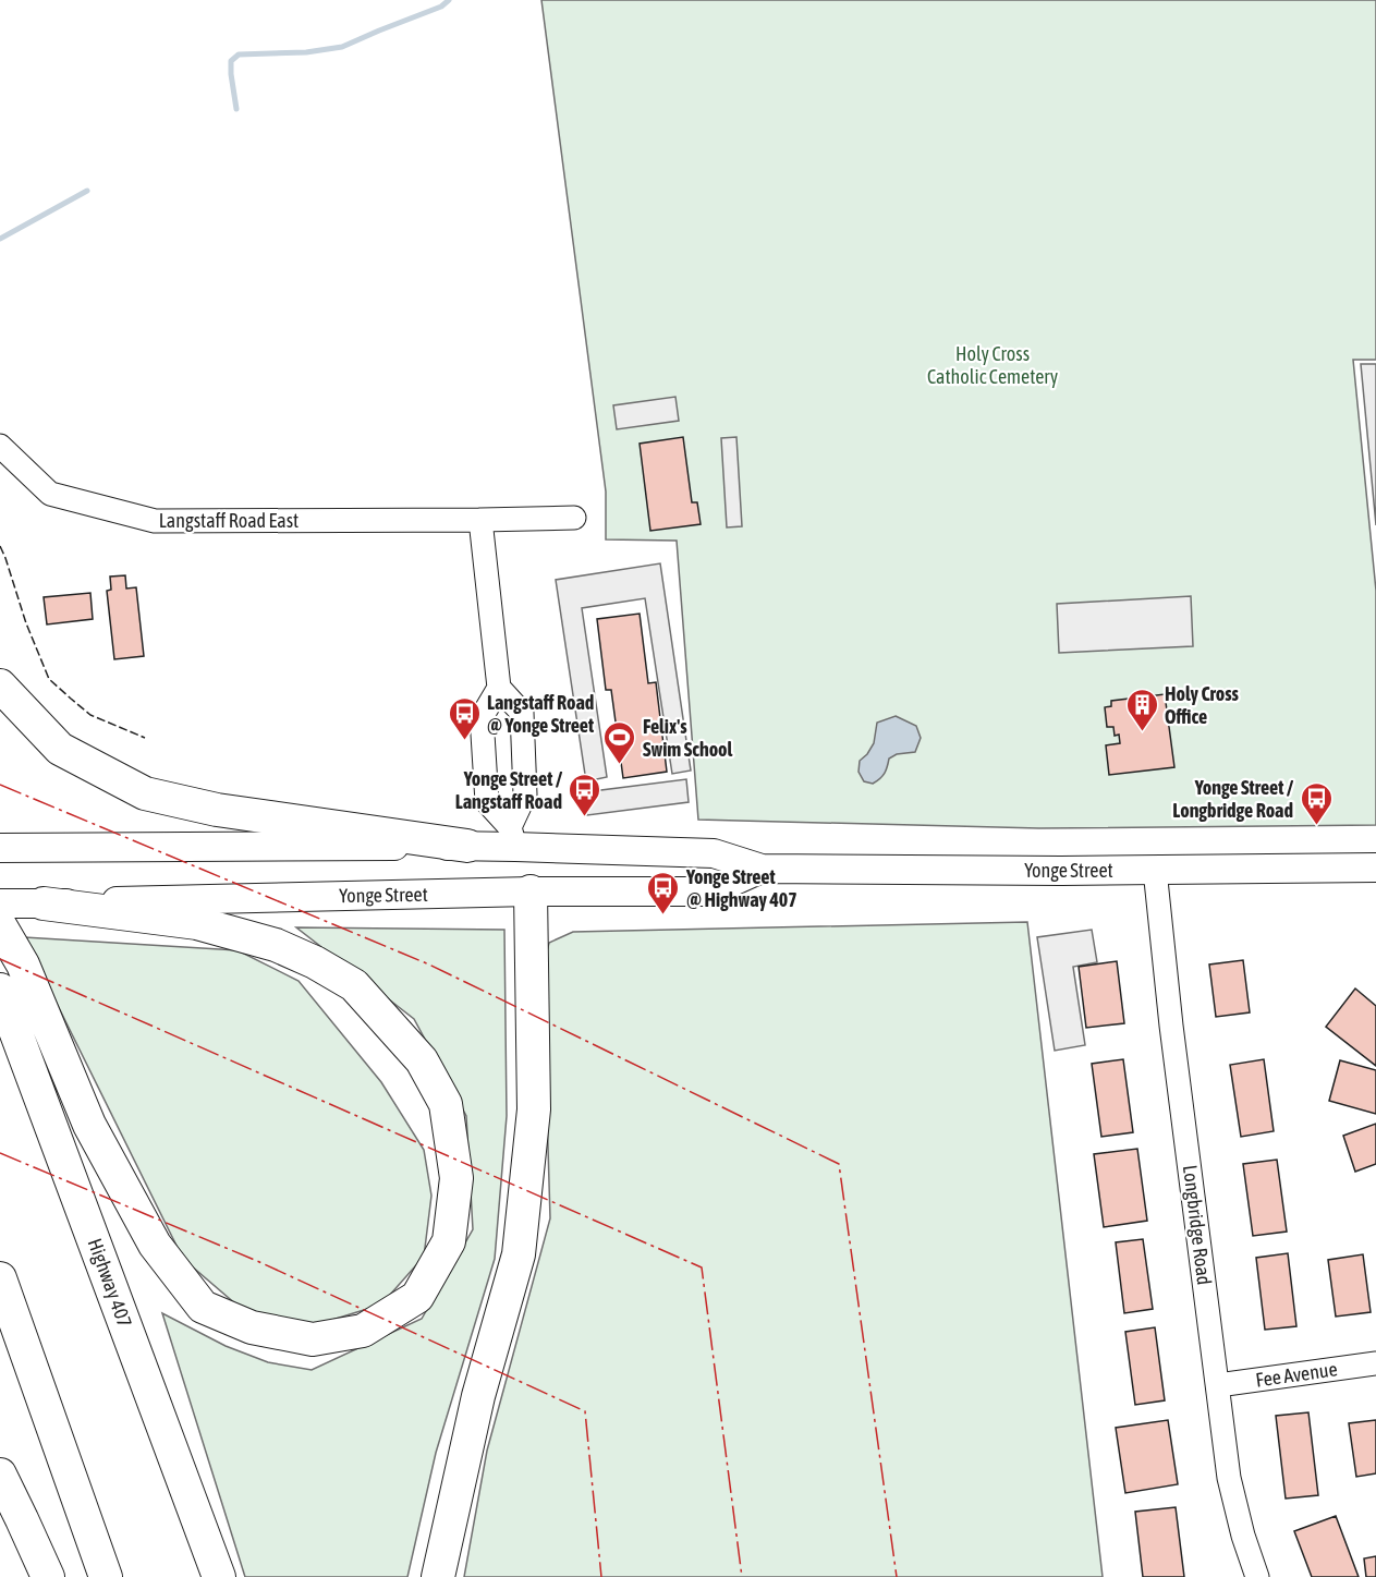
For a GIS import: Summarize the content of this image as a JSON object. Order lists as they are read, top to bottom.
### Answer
{
  "streets": {
    "highway": ["Highway 407"],
    "main road": ["Yonge Street"],
    "street": ["Langstaff Road East", "Longbridge Road", "Fee Avenue"]
  },
  "crossings": [
    ["Yonge Street", "Longbridge Road"],
    ["Longbridge Road", "Fee Avenue"]
  ],
  "parks": ["Holy Cross Catholic Cemetery"],
  "places": {
    "building": ["Holy Cross Office"],
    "bus stop": [
      "Langstaff Road @ Yonge Street",
      "Yonge Street / Langstaff Road",
      "Yonge Street / Longbridge Road",
      "Yonge Street @ Highway 407"
    ],
    "sports": ["Felix's Swim School"]
  }
}
